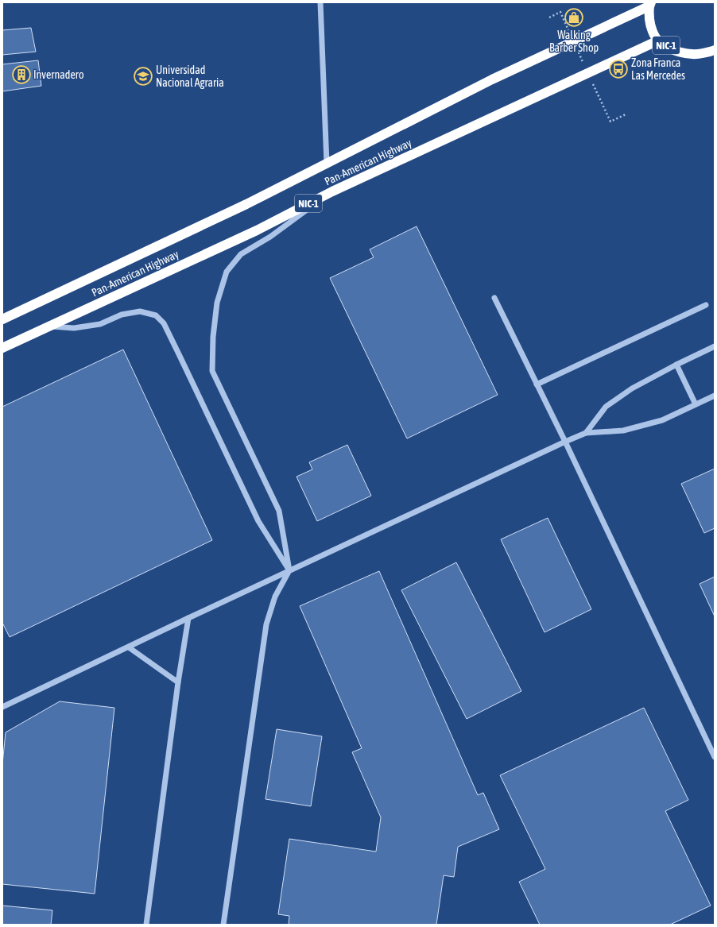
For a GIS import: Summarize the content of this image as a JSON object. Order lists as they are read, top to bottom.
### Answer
{
  "streets": {
    "highway": ["NIC-1", "Pan-American Highway"]
  },
  "crossings": [
    ["NIC-1", "Pan-American Highway"]
  ],
  "places": {
    "shop": ["Walking Barber Shop"],
    "bus stop": ["Zona Franca Las Mercedes"],
    "building": ["Invernadero"],
    "school or university": ["Universidad Nacional Agraria"]
  }
}
